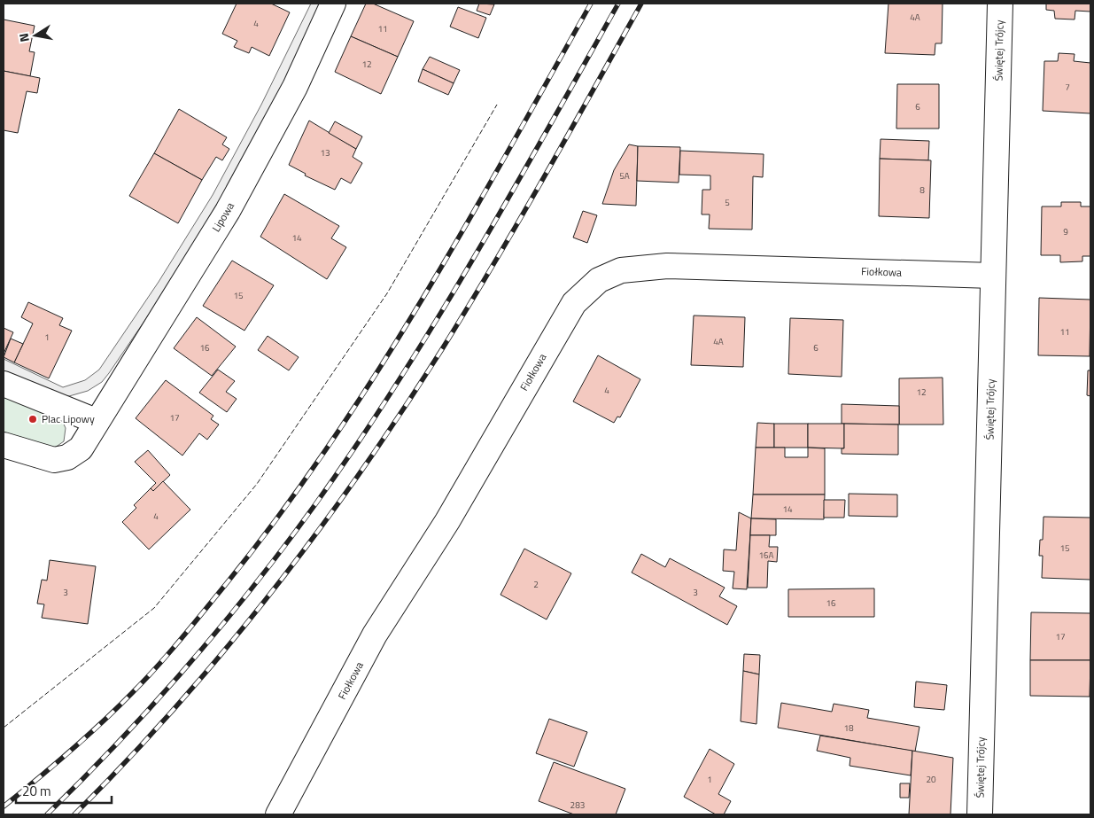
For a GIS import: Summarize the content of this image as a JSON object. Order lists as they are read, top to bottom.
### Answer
{
  "streets": {
    "street": ["Świętej Trójcy", "Lipowa", "Fiołkowa"]
  },
  "crossings": [
    ["Świętej Trójcy", "Fiołkowa"]
  ],
  "places": ["Plac Lipowy"],
  "house_numbers": [
    "4A",
    "4",
    "11",
    "12",
    "7",
    "6",
    "13",
    "5A",
    "8",
    "5",
    "9",
    "14",
    "15",
    "11",
    "1",
    "4A",
    "16",
    "6",
    "4",
    "12",
    "17",
    "14",
    "4",
    "15",
    "16A",
    "2",
    "3",
    "3",
    "16",
    "17",
    "18",
    "1",
    "20",
    "283"
  ],
  "scale_bar": "20 m",
  "north": "left"
}
